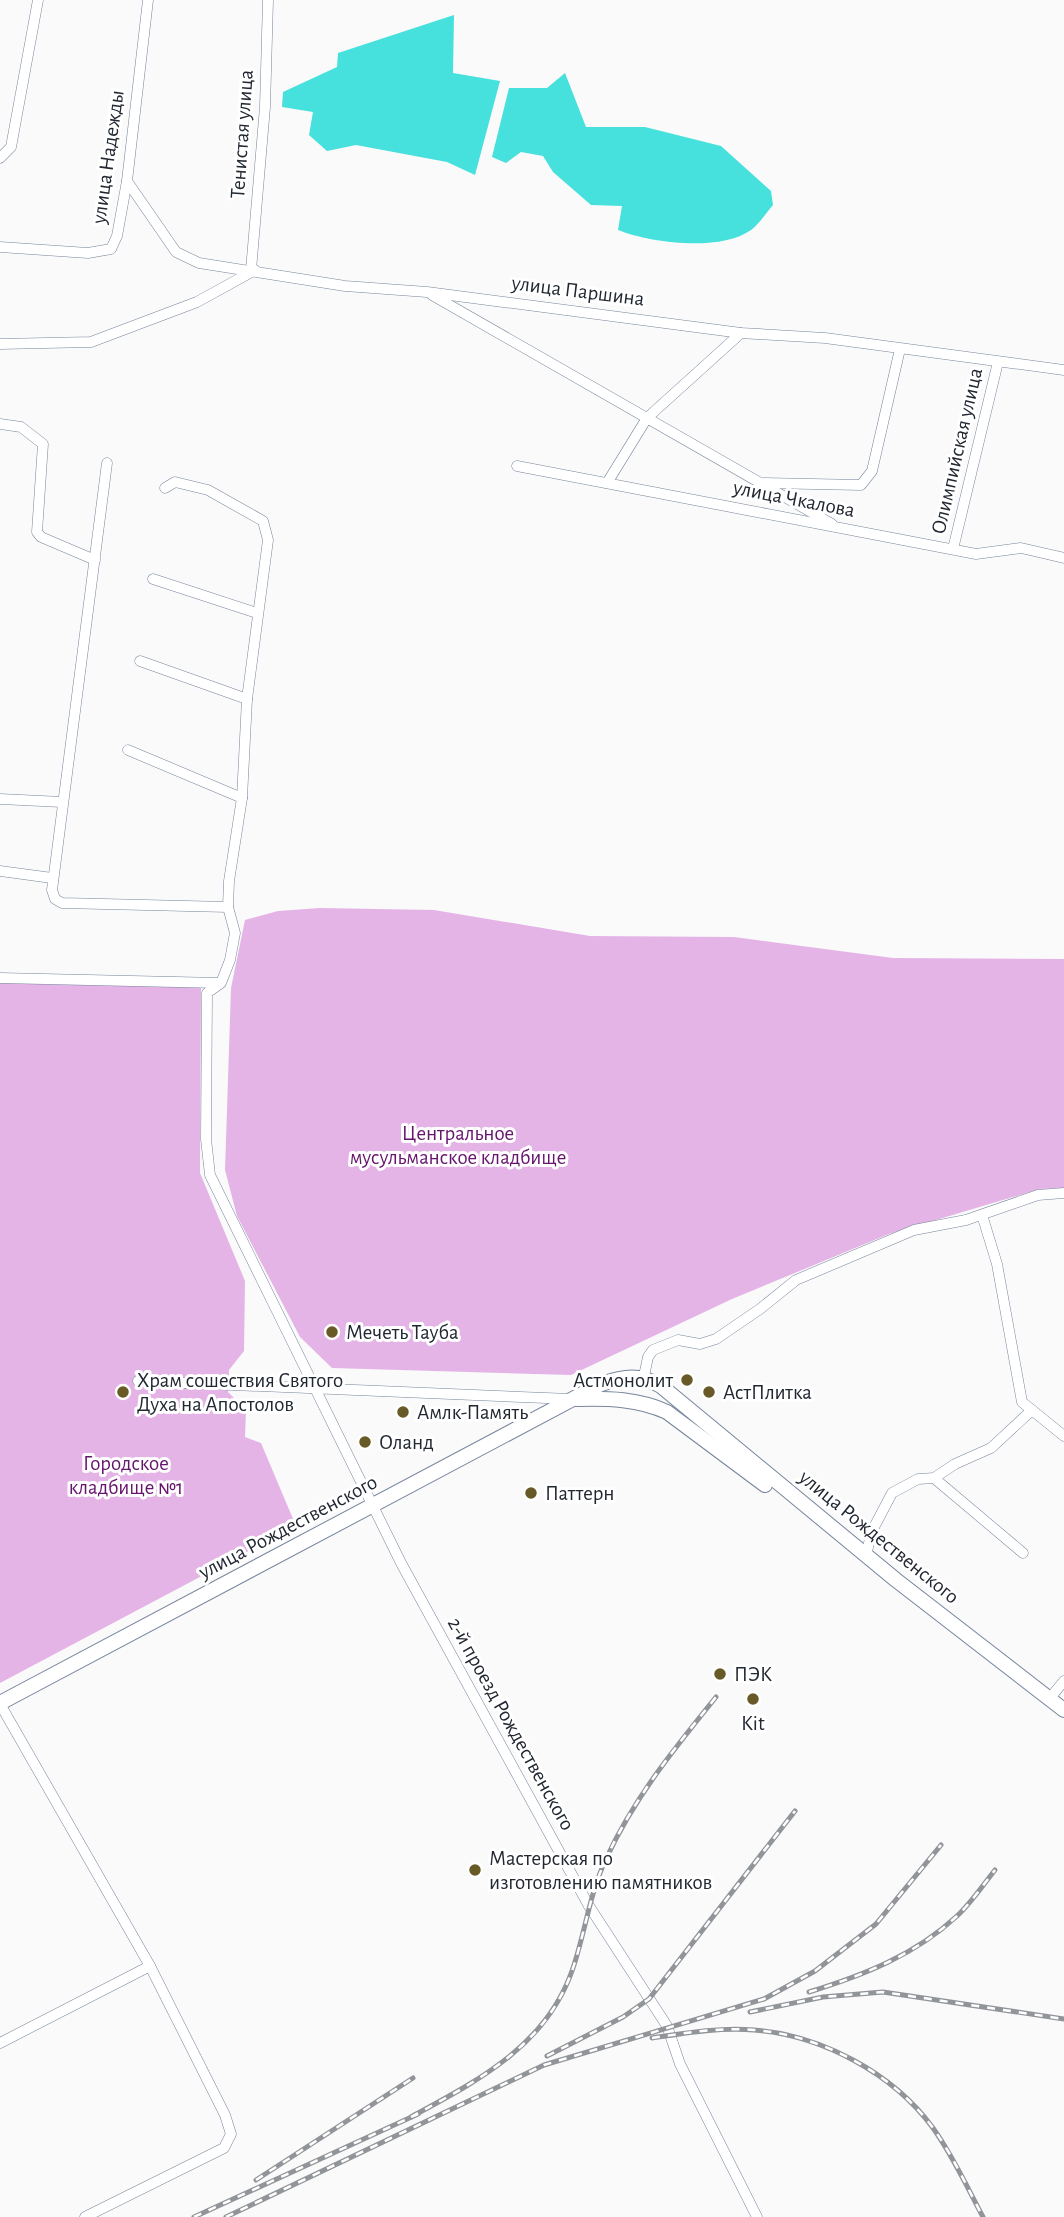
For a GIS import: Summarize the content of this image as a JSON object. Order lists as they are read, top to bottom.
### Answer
{
  "streets": {
    "main road": ["улица Рождественского"],
    "street": [
      "Тенистая улица",
      "улица Надежды",
      "улица Паршина",
      "Олимпийская улица",
      "улица Чкалова",
      "2-й проезд Рождественского"
    ]
  },
  "crossings": [
    ["Тенистая улица", "улица Паршина"],
    ["улица Надежды", "улица Паршина"],
    ["улица Паршина", "Олимпийская улица"],
    ["Олимпийская улица", "улица Чкалова"],
    ["улица Рождественского", "2-й проезд Рождественского"]
  ],
  "parks": ["Центральное мусульманское кладбище", "Городское кладбище №1"],
  "places": [
    "Мечеть Тауба",
    "Астмонолит",
    "Храм сошествия Святого Духа на Апостолов",
    "АстПлитка",
    "Амлк-Память",
    "Оланд",
    "Паттерн",
    "ПЭК",
    "Kit",
    "Мастерская по изготовлению памятников"
  ]
}
